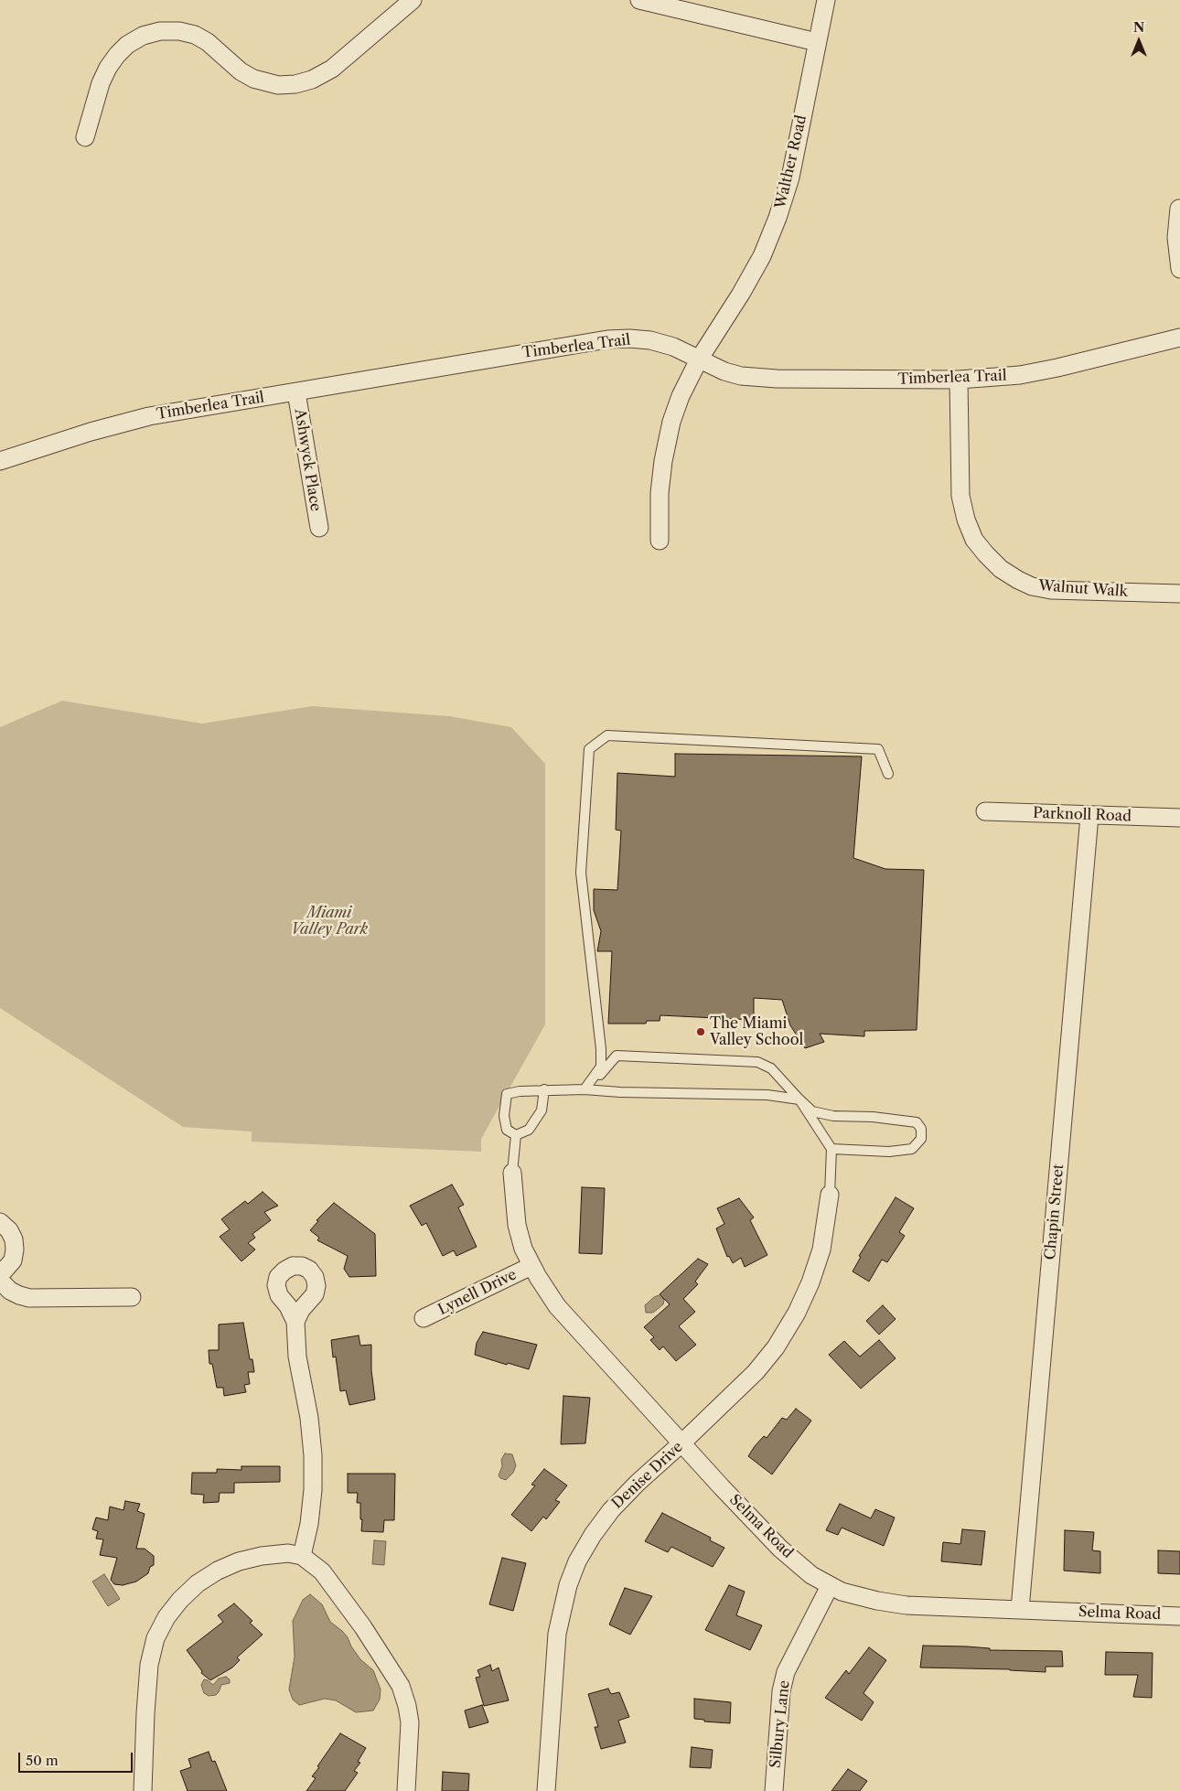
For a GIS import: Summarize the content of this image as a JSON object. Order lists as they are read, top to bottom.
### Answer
{
  "streets": {
    "street": [
      "Walther Road",
      "Timberlea Trail",
      "Ashwyck Place",
      "Walnut Walk",
      "Parknoll Road",
      "Chapin Street",
      "Lynell Drive",
      "Denise Drive",
      "Selma Road",
      "Silbury Lane"
    ]
  },
  "crossings": [
    ["Walther Road", "Timberlea Trail"],
    ["Timberlea Trail", "Ashwyck Place"],
    ["Timberlea Trail", "Walnut Walk"],
    ["Parknoll Road", "Chapin Street"],
    ["Chapin Street", "Selma Road"],
    ["Lynell Drive", "Selma Road"],
    ["Denise Drive", "Selma Road"],
    ["Selma Road", "Silbury Lane"]
  ],
  "parks": ["Miami Valley Park"],
  "places": ["The Miami Valley School"],
  "scale_bar": "50 m",
  "north": "top"
}
